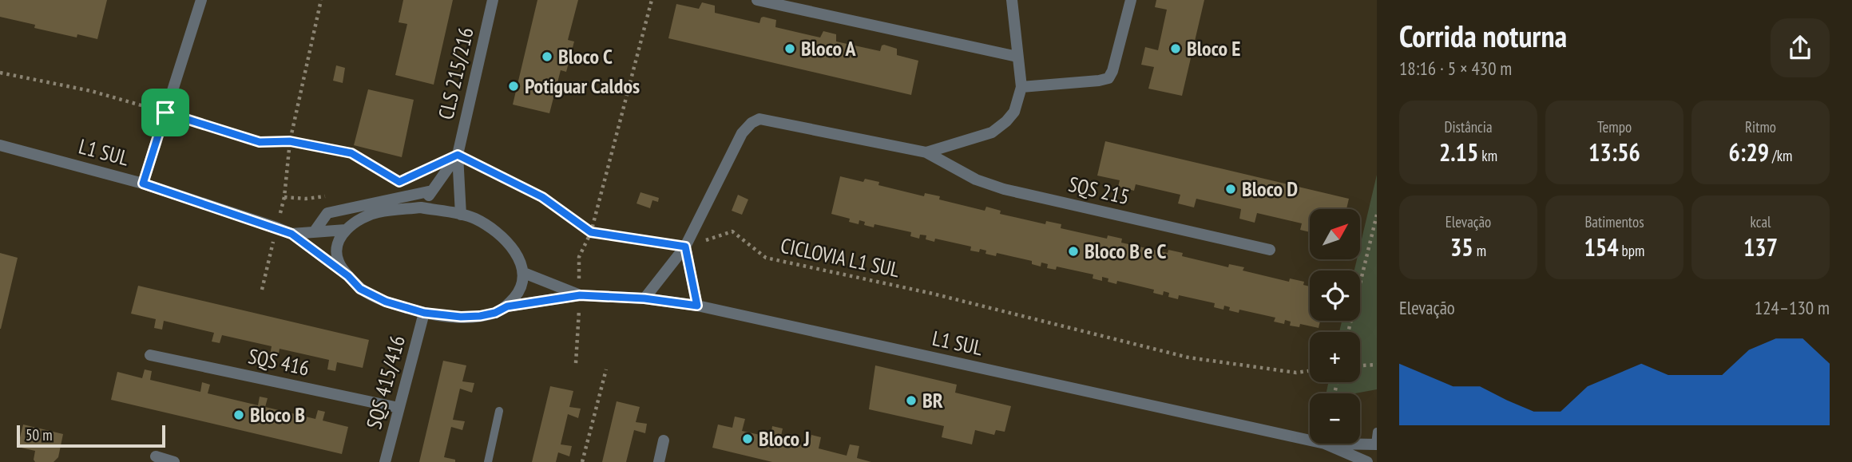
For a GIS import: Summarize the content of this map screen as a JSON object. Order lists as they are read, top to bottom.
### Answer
{
  "streets": {
    "street": [
      "CLS 215/216",
      "L1 SUL",
      "SQS 215",
      "SQS 416",
      "SQS 415/416"
    ],
    "path": ["CICLOVIA L1 SUL"]
  },
  "crossings": [
    ["CLS 215/216", "L1 SUL"],
    ["CLS 215/216", "CICLOVIA L1 SUL"],
    ["CLS 215/216", "SQS 415/416"],
    ["L1 SUL", "SQS 215"],
    ["L1 SUL", "SQS 415/416"],
    ["SQS 215", "CICLOVIA L1 SUL"],
    ["SQS 416", "SQS 415/416"]
  ],
  "places": [
    "Bloco A",
    "Bloco E",
    "Bloco C",
    "Potiguar Caldos",
    "Bloco D",
    "Bloco B e C",
    "BR",
    "Bloco B",
    "Bloco J"
  ],
  "scale_bar": "50 m",
  "north": "top right",
  "page": {
    "heading": ["Corrida noturna", "18:16 · 5 × 430 m"],
    "stats": [
      ["Distância", "2.15 km"],
      ["Tempo", "13:56"],
      ["Ritmo", "6:29 /km"],
      ["Elevação", "35 m"],
      ["Batimentos", "154 bpm"],
      ["kcal", "137"]
    ],
    "map_buttons": ["+", "−"],
    "chart": ["Elevação", "124–130 m"],
    "scale": "50 m"
  }
}
